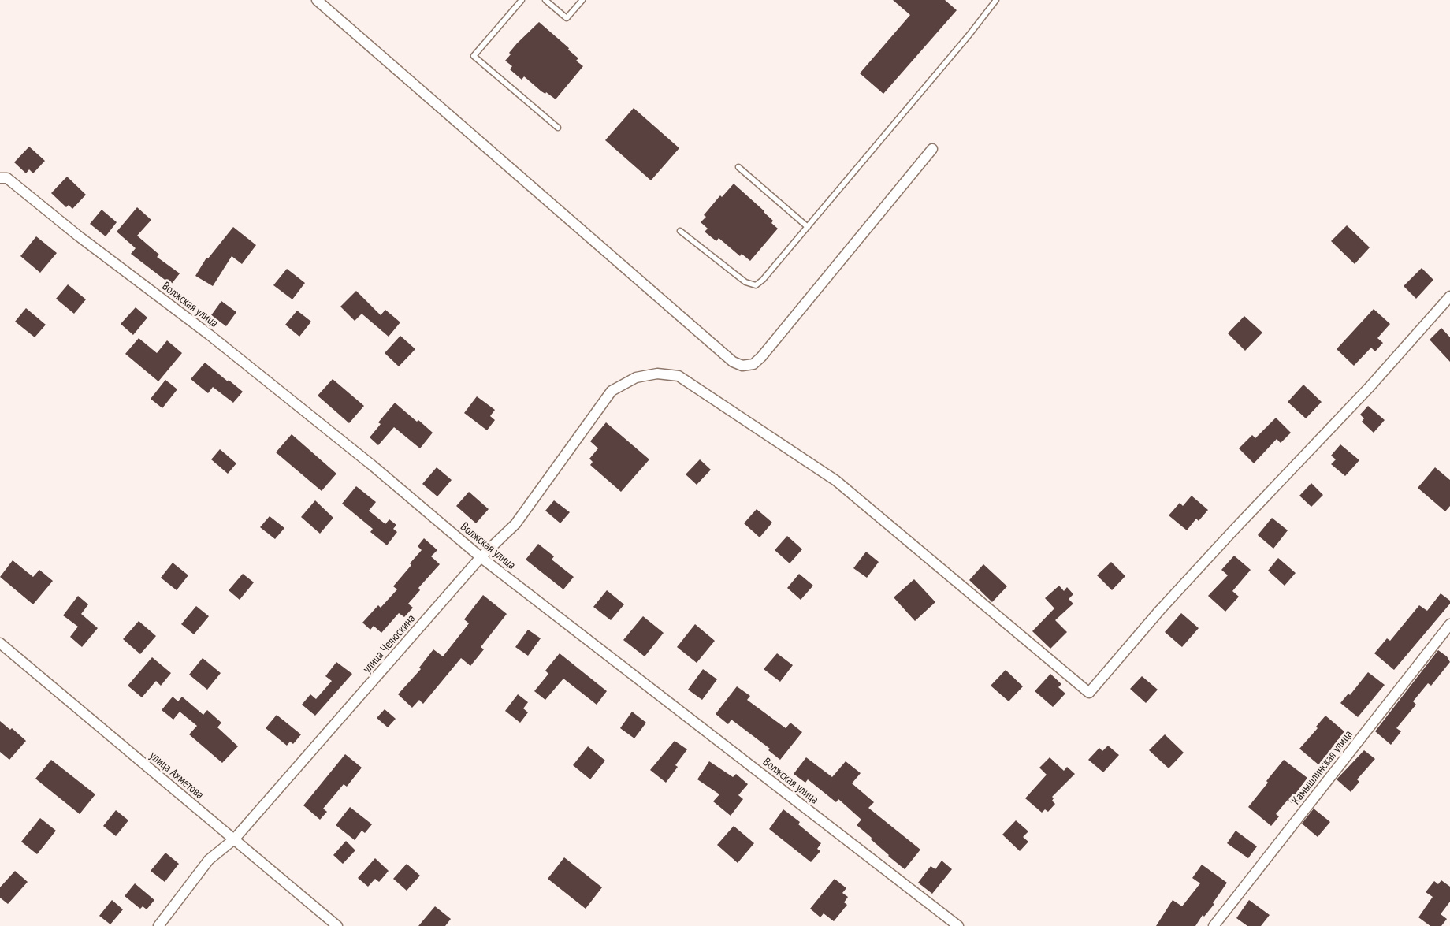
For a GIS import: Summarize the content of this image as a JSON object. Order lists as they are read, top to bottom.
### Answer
{
  "streets": {
    "street": [
      "Волжская улица",
      "улица Челюскина",
      "Камышлинская улица",
      "улица Ахметова"
    ]
  },
  "crossings": [
    ["Волжская улица", "улица Челюскина"],
    ["улица Челюскина", "улица Ахметова"]
  ]
}
